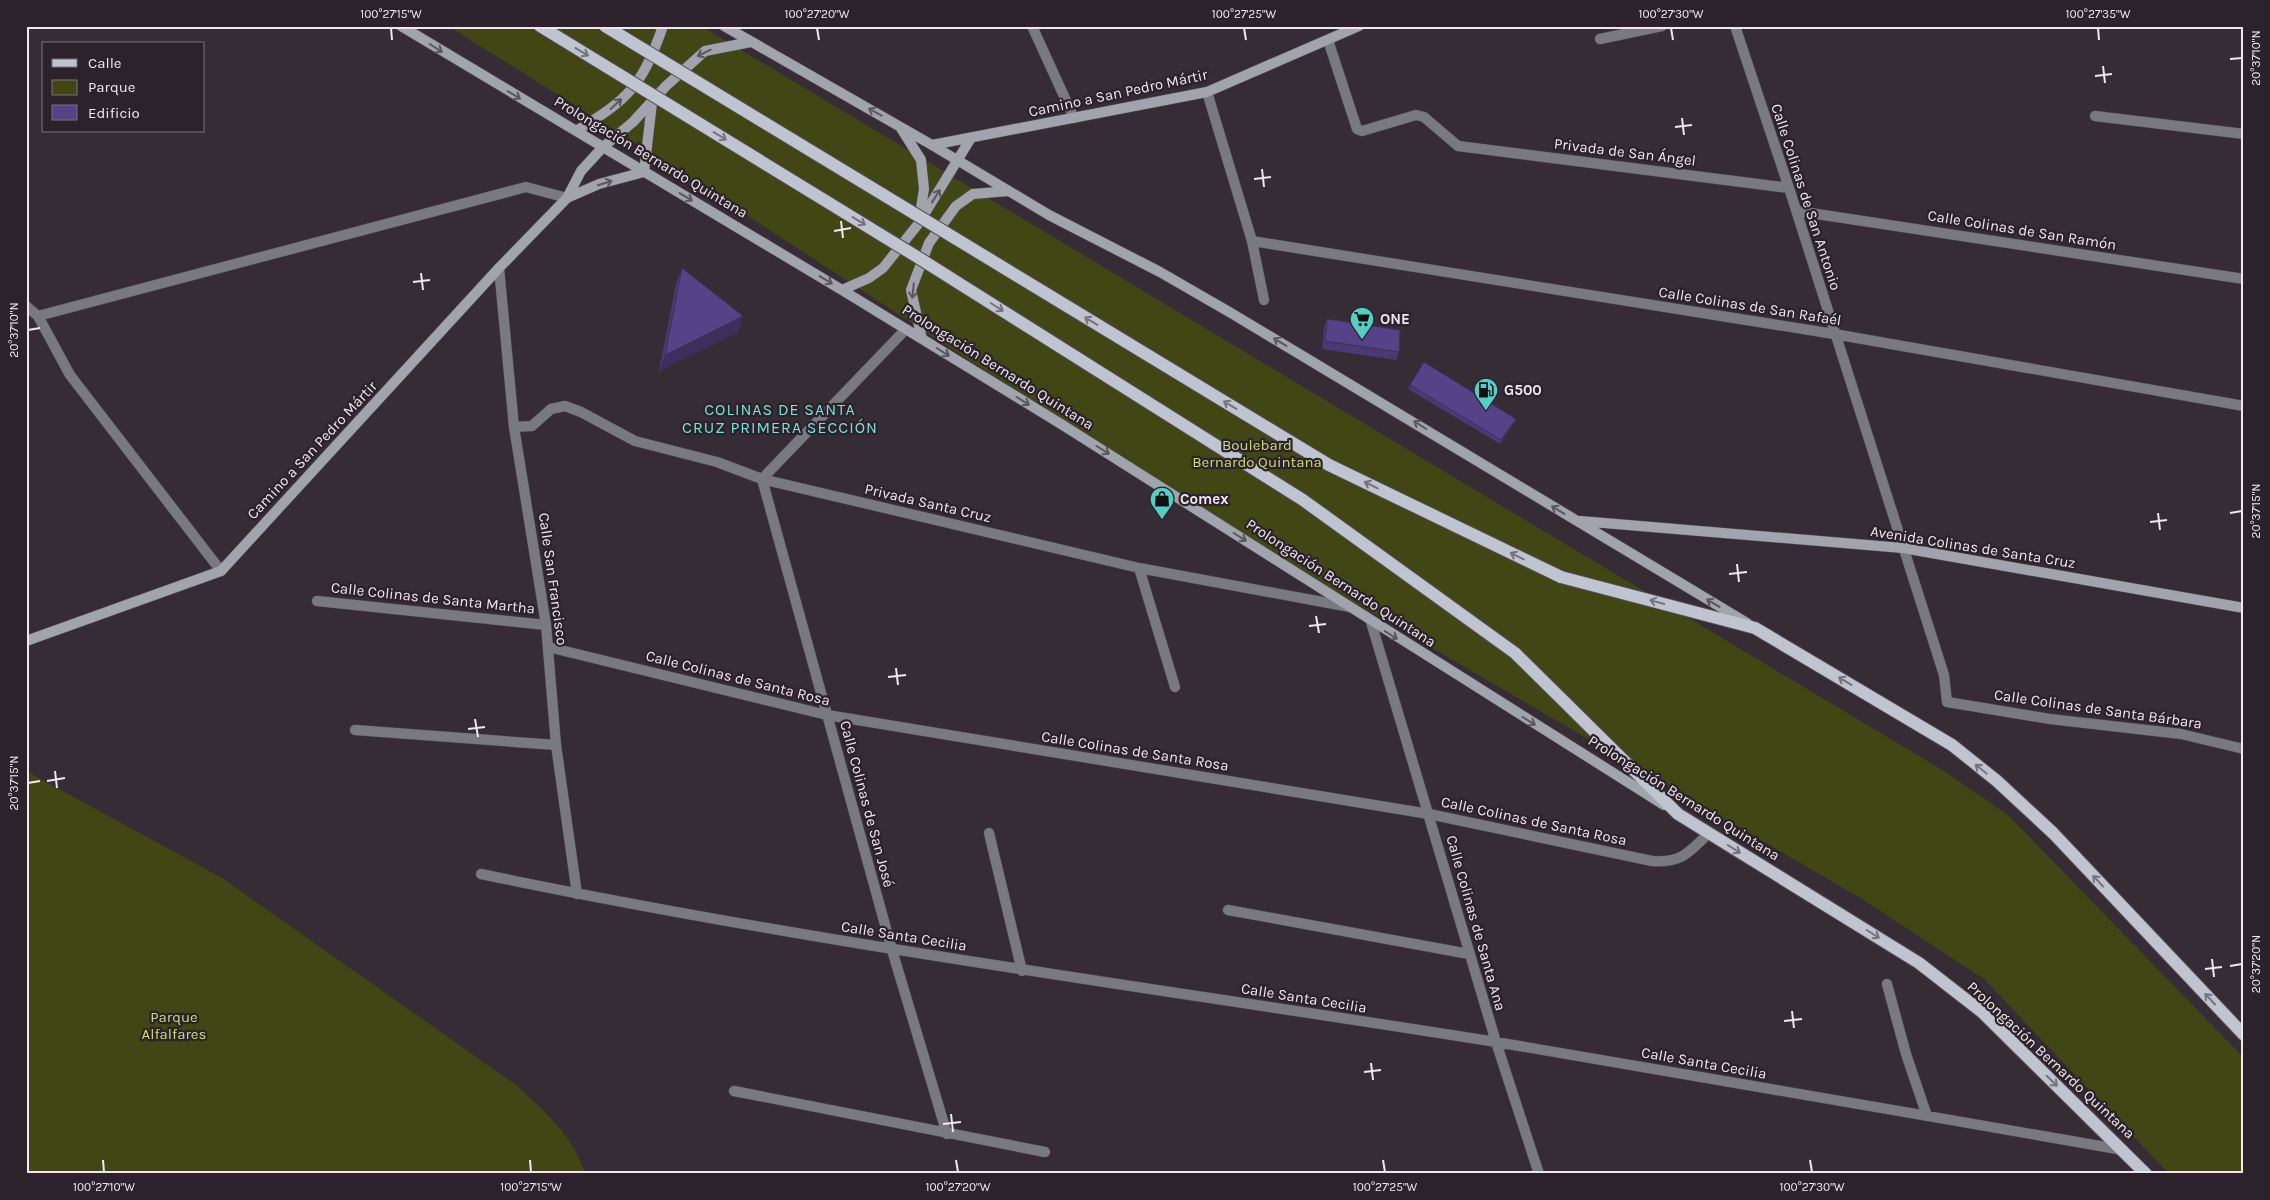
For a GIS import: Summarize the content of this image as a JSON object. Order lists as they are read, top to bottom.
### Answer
{
  "streets": {
    "main road": ["Prolongación Bernardo Quintana"],
    "street": [
      "Camino a San Pedro Mártir",
      "Privada de San Ángel",
      "Calle Colinas de San Antonio",
      "Calle Colinas de San Ramón",
      "Calle Colinas de San Rafaél",
      "Privada Santa Cruz",
      "Avenida Colinas de Santa Cruz",
      "Calle San Francisco",
      "Calle Colinas de Santa Martha",
      "Calle Colinas de Santa Rosa",
      "Calle Colinas de Santa Bárbara",
      "Calle Colinas de San José",
      "Calle Colinas de Santa Ana",
      "Calle Santa Cecilia"
    ]
  },
  "crossings": [
    ["Camino a San Pedro Mártir", "Privada de San Ángel"],
    ["Camino a San Pedro Mártir", "Prolongación Bernardo Quintana"],
    ["Camino a San Pedro Mártir", "Calle San Francisco"],
    ["Privada de San Ángel", "Calle Colinas de San Antonio"],
    ["Prolongación Bernardo Quintana", "Privada Santa Cruz"],
    ["Prolongación Bernardo Quintana", "Calle Colinas de Santa Rosa"],
    ["Prolongación Bernardo Quintana", "Calle Colinas de Santa Ana"],
    ["Prolongación Bernardo Quintana", "Calle Santa Cecilia"],
    ["Calle Colinas de San Antonio", "Calle Colinas de San Ramón"],
    ["Calle Colinas de San Antonio", "Calle Colinas de San Rafaél"],
    ["Calle Colinas de San Antonio", "Avenida Colinas de Santa Cruz"],
    ["Calle Colinas de San Antonio", "Calle Colinas de Santa Bárbara"],
    ["Privada Santa Cruz", "Calle San Francisco"],
    ["Privada Santa Cruz", "Calle Colinas de San José"],
    ["Calle San Francisco", "Calle Colinas de Santa Martha"],
    ["Calle San Francisco", "Calle Colinas de Santa Rosa"],
    ["Calle San Francisco", "Calle Santa Cecilia"],
    ["Calle Colinas de Santa Rosa", "Calle Colinas de San José"],
    ["Calle Colinas de Santa Rosa", "Calle Colinas de Santa Ana"],
    ["Calle Colinas de San José", "Calle Santa Cecilia"],
    ["Calle Colinas de Santa Ana", "Calle Santa Cecilia"]
  ],
  "one_way": ["Prolongación Bernardo Quintana"],
  "districts": ["COLINAS DE SANTA CRUZ PRIMERA SECCIÓN"],
  "parks": ["Boulebard Bernardo Quintana", "Parque Alfalfares"],
  "places": {
    "supermarket": ["ONE"],
    "fuel station": ["G500"],
    "shop": ["Comex"]
  },
  "legend": ["Calle", "Parque", "Edificio"],
  "coordinates": [
    "100°27'15\"W",
    "100°27'20\"W",
    "100°27'25\"W",
    "100°27'30\"W",
    "100°27'35\"W",
    "20°37'10\"N",
    "20°37'15\"N",
    "20°37'20\"N",
    "100°27'10\"W"
  ]
}
